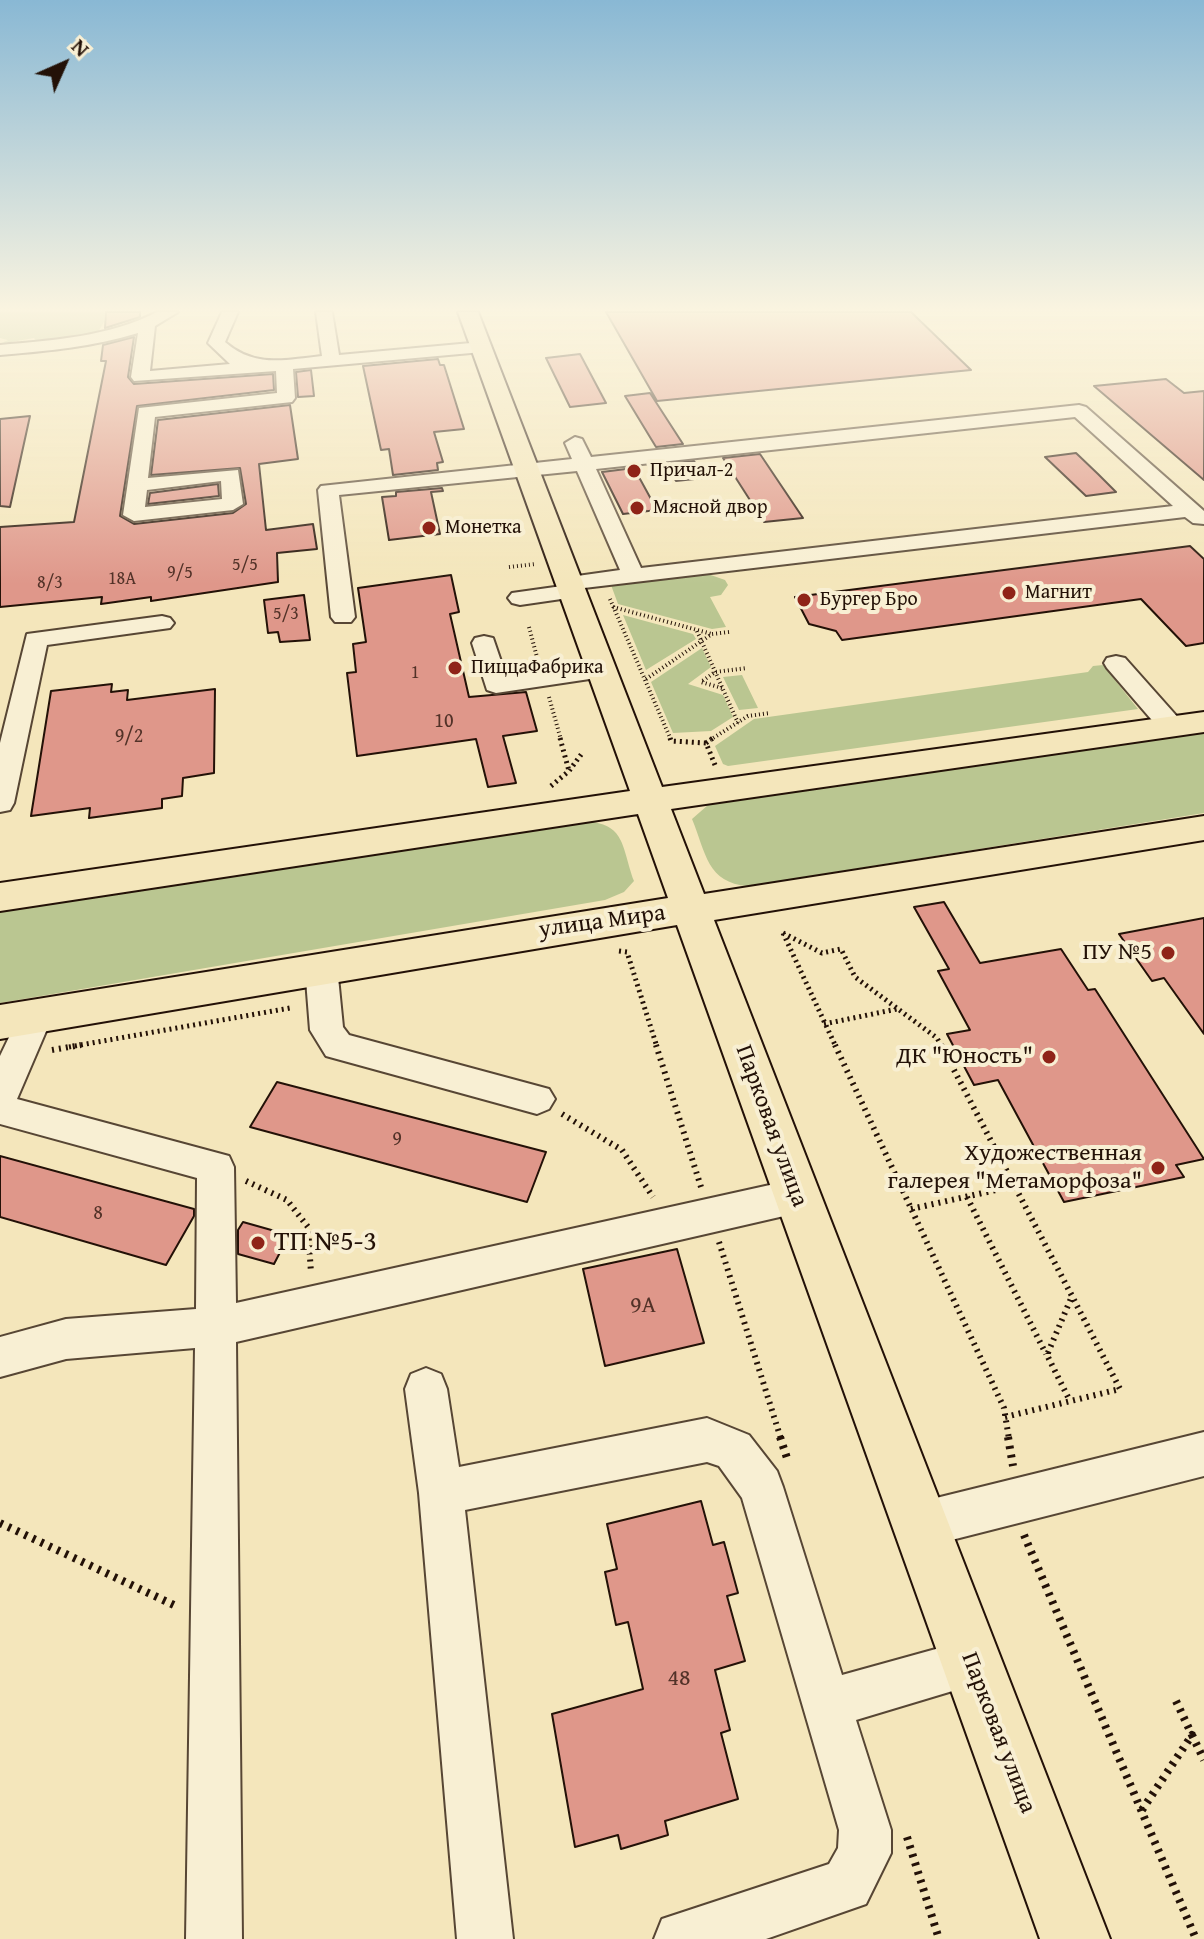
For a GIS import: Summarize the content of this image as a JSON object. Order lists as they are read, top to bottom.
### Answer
{
  "streets": {
    "main road": ["улица Мира", "Парковая улица"]
  },
  "crossings": [
    ["улица Мира", "Парковая улица"]
  ],
  "places": [
    "Причал-2",
    "Мясной двор",
    "Монетка",
    "Магнит",
    "Бургер Бро",
    "ПиццаФабрика",
    "ПУ №5",
    "ДК \"Юность\"",
    "Художественная галерея \"Метаморфоза\"",
    "ТП №5-3"
  ],
  "house_numbers": [
    "5/5",
    "9/5",
    "18А",
    "8/3",
    "5/3",
    "1",
    "10",
    "9/2",
    "9",
    "8",
    "9А",
    "48"
  ],
  "north": "top right"
}
